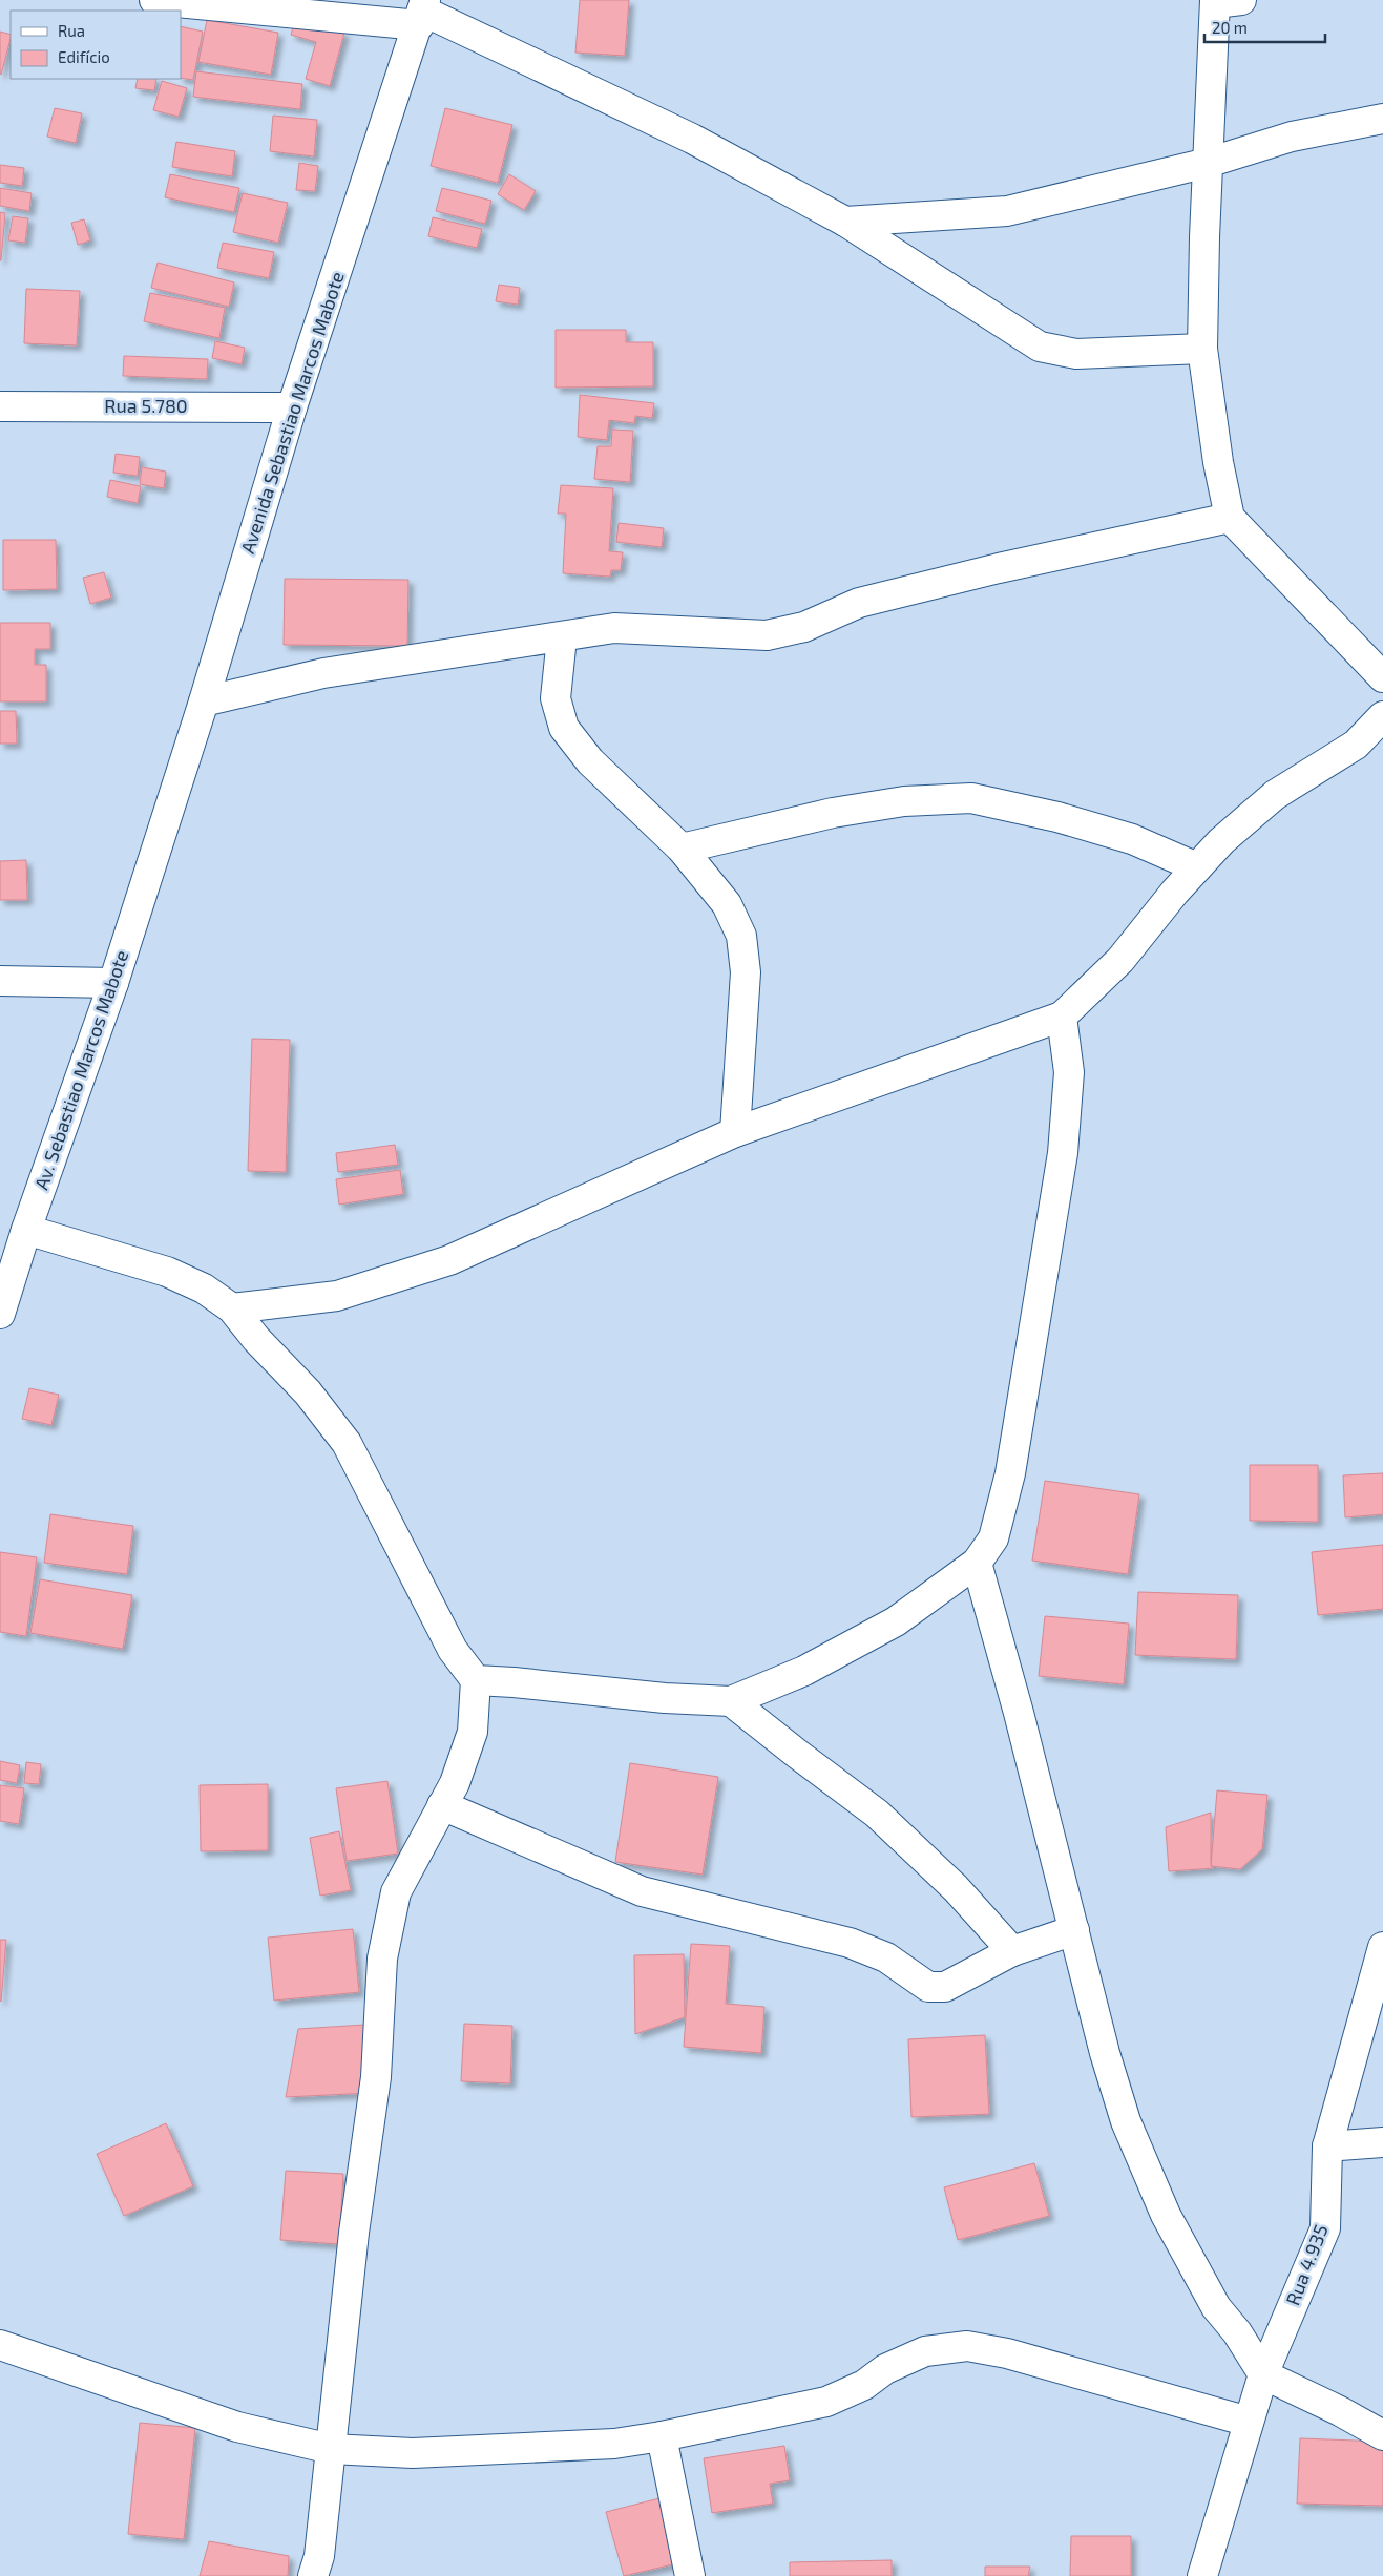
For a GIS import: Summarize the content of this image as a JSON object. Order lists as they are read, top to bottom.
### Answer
{
  "streets": {
    "street": [
      "Rua 5.780",
      "Avenida Sebastiao Marcos Mabote",
      "Av. Sebastiao Marcos Mabote",
      "Rua 4.935"
    ]
  },
  "crossings": [
    ["Rua 5.780", "Avenida Sebastiao Marcos Mabote"],
    ["Avenida Sebastiao Marcos Mabote", "Av. Sebastiao Marcos Mabote"]
  ],
  "legend": ["Rua", "Edifício"],
  "scale_bar": "20 m"
}
